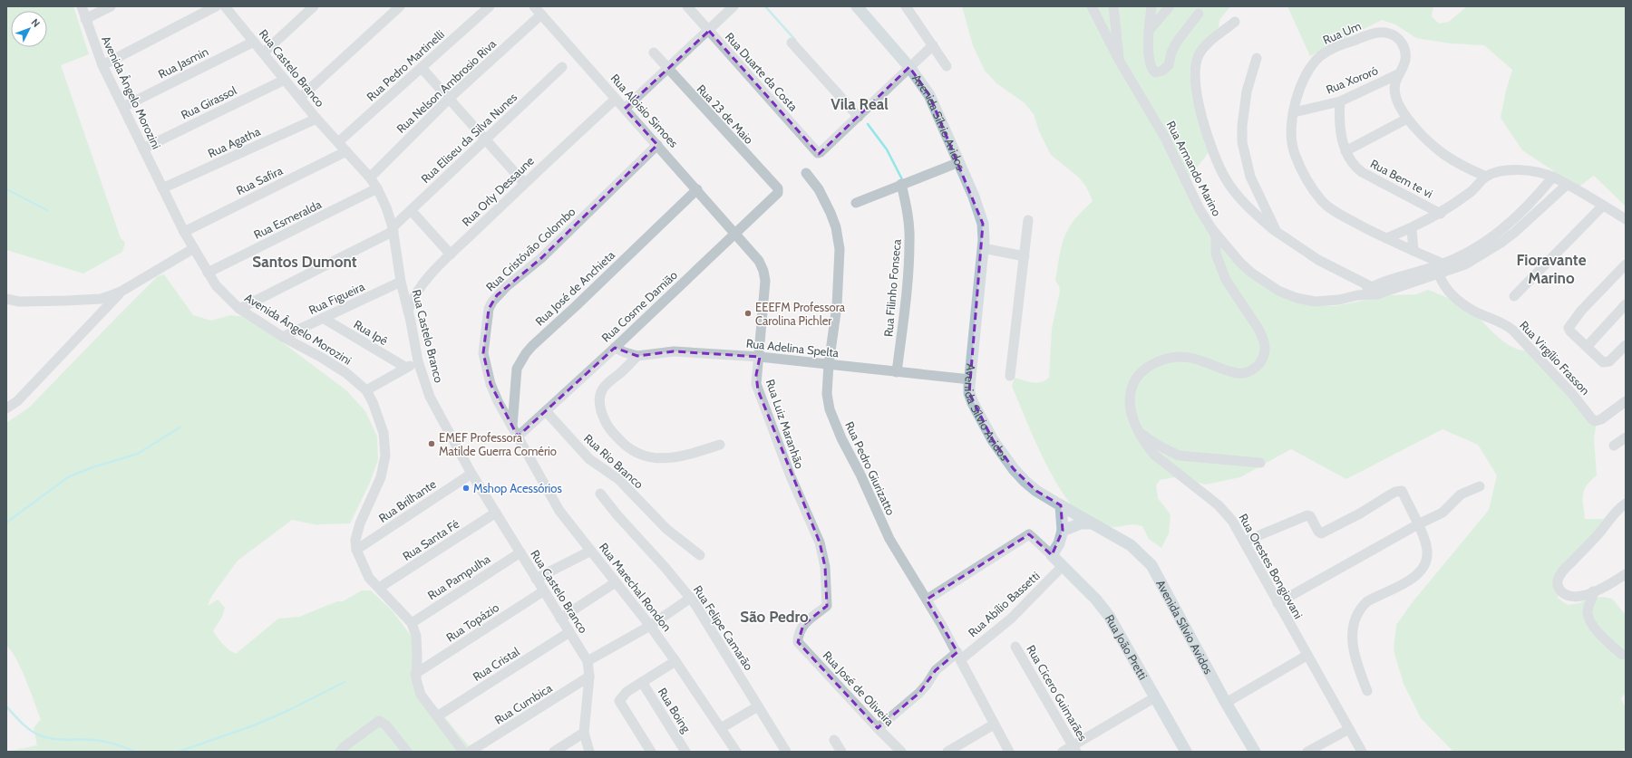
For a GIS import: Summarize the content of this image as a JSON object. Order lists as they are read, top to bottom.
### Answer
{
  "streets": {
    "main road": ["Avenida Sílvio Avidos", "Rua João Pretti"],
    "street": [
      "Rua Um",
      "Rua Jasmin",
      "Rua Pedro Martinelli",
      "Rua Castelo Branco",
      "Rua Duarte da Costa",
      "Rua Xororó",
      "Rua Nelson Ambrosio Riva",
      "Avenida Ângelo Morozini",
      "Rua Girassol",
      "Rua Aloisio Simoes",
      "Rua 23 de Maio",
      "Rua Eliseu da Silva Nunes",
      "Rua Agatha",
      "Rua Armando Marino",
      "Rua Bem te vi",
      "Rua Safira",
      "Rua Orly Dessaune",
      "Rua Esmeralda",
      "Rua Cristóvão Colombo",
      "Rua José de Anchieta",
      "Rua Filinho Fonseca",
      "Rua Figueira",
      "Rua Cosme Damião",
      "Rua Ipê",
      "Rua Adelina Spelta",
      "Rua Virgílio Frasson",
      "Rua Luiz Maranhão",
      "Rua Rio Branco",
      "Rua Pedro Giurizatto",
      "Rua Brilhante",
      "Rua Santa Fé",
      "Rua Orestes Bongiovani",
      "Rua Pampulha",
      "Rua Marechal Rondon",
      "Rua Abílio Bassetti",
      "Rua Topázio",
      "Rua Felipe Camarão",
      "Rua Cristal",
      "Rua José de Oliveira",
      "Rua Cícero Guimarães",
      "Rua Cumbica",
      "Rua Boing"
    ]
  },
  "crossings": [
    ["Rua Um", "Rua Xororó"],
    ["Rua Um", "Rua Armando Marino"],
    ["Rua Um", "Rua Virgílio Frasson"],
    ["Rua Jasmin", "Rua Castelo Branco"],
    ["Rua Jasmin", "Avenida Ângelo Morozini"],
    ["Rua Pedro Martinelli", "Rua Castelo Branco"],
    ["Rua Castelo Branco", "Rua Nelson Ambrosio Riva"],
    ["Rua Castelo Branco", "Rua Girassol"],
    ["Rua Castelo Branco", "Rua Eliseu da Silva Nunes"],
    ["Rua Castelo Branco", "Rua Agatha"],
    ["Rua Castelo Branco", "Rua Safira"],
    ["Rua Castelo Branco", "Rua Orly Dessaune"],
    ["Rua Castelo Branco", "Rua Esmeralda"],
    ["Rua Castelo Branco", "Rua Figueira"],
    ["Rua Castelo Branco", "Rua Brilhante"],
    ["Rua Castelo Branco", "Rua Santa Fé"],
    ["Rua Castelo Branco", "Rua Pampulha"],
    ["Rua Castelo Branco", "Rua Topázio"],
    ["Rua Castelo Branco", "Rua Cristal"],
    ["Rua Castelo Branco", "Rua Cumbica"],
    ["Rua Xororó", "Rua Bem te vi"],
    ["Rua Nelson Ambrosio Riva", "Rua Aloisio Simoes"],
    ["Avenida Ângelo Morozini", "Rua Girassol"],
    ["Avenida Ângelo Morozini", "Rua Eliseu da Silva Nunes"],
    ["Avenida Ângelo Morozini", "Rua Agatha"],
    ["Avenida Ângelo Morozini", "Rua Safira"],
    ["Avenida Ângelo Morozini", "Rua Esmeralda"],
    ["Avenida Ângelo Morozini", "Rua Figueira"],
    ["Avenida Ângelo Morozini", "Rua Brilhante"],
    ["Avenida Ângelo Morozini", "Rua Santa Fé"],
    ["Avenida Ângelo Morozini", "Rua Pampulha"],
    ["Avenida Ângelo Morozini", "Rua Topázio"],
    ["Avenida Ângelo Morozini", "Rua Cristal"],
    ["Rua Aloisio Simoes", "Rua Orly Dessaune"],
    ["Rua Aloisio Simoes", "Rua Cristóvão Colombo"],
    ["Rua Aloisio Simoes", "Rua José de Anchieta"],
    ["Rua Aloisio Simoes", "Rua Cosme Damião"],
    ["Rua Aloisio Simoes", "Rua Luiz Maranhão"],
    ["Rua 23 de Maio", "Rua Cosme Damião"],
    ["Avenida Sílvio Avidos", "Rua Adelina Spelta"],
    ["Rua Armando Marino", "Rua Virgílio Frasson"],
    ["Rua Armando Marino", "Rua Orestes Bongiovani"],
    ["Rua Cristóvão Colombo", "Rua José de Anchieta"],
    ["Rua Cristóvão Colombo", "Rua Cosme Damião"],
    ["Rua Cristóvão Colombo", "Rua Marechal Rondon"],
    ["Rua Filinho Fonseca", "Rua Adelina Spelta"],
    ["Rua Figueira", "Rua Ipê"],
    ["Rua Cosme Damião", "Rua Adelina Spelta"],
    ["Rua Cosme Damião", "Rua Luiz Maranhão"],
    ["Rua Cosme Damião", "Rua Rio Branco"],
    ["Rua Cosme Damião", "Rua Marechal Rondon"],
    ["Rua Adelina Spelta", "Rua Luiz Maranhão"],
    ["Rua Adelina Spelta", "Rua Pedro Giurizatto"],
    ["Rua Luiz Maranhão", "Rua José de Oliveira"],
    ["Rua Pedro Giurizatto", "Rua Abílio Bassetti"],
    ["Rua Marechal Rondon", "Rua Boing"],
    ["Rua Abílio Bassetti", "Rua João Pretti"],
    ["Rua Abílio Bassetti", "Rua José de Oliveira"]
  ],
  "districts": [
    "Vila Real",
    "Fioravante Marino",
    "Santos Dumont",
    "São Pedro"
  ],
  "places": ["EEEFM Professora Carolina Pichler", "EMEF Professora Matilde Guerra Comério", "Mshop Acessórios"],
  "north": "top right"
}
